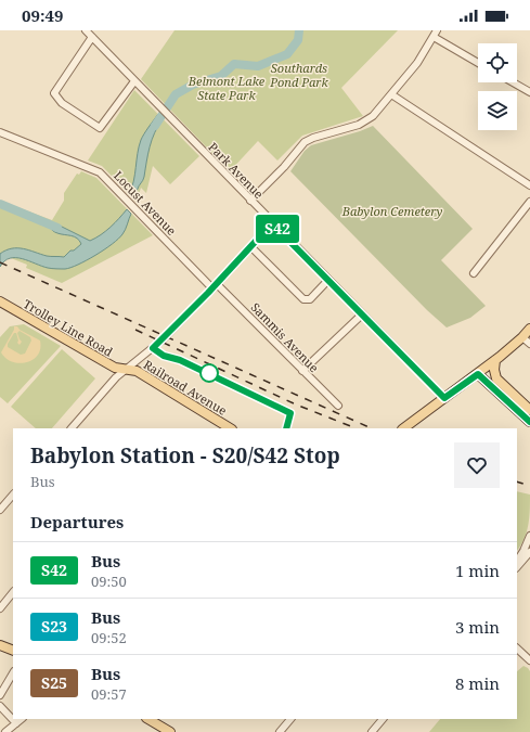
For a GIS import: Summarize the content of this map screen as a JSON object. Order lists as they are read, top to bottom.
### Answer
{
  "streets": {
    "main road": ["Trolley Line Road", "Railroad Avenue"],
    "street": ["Park Avenue", "Locust Avenue", "Sammis Avenue"]
  },
  "crossings": [
    ["Locust Avenue", "Sammis Avenue"],
    ["Trolley Line Road", "Railroad Avenue"]
  ],
  "parks": ["Southards Pond Park", "Belmont Lake State Park", "Babylon Cemetery"],
  "lines": ["bus line S42"],
  "page": {
    "status": "09:49",
    "on_map": "S42",
    "heading": [
      ["Babylon Station - S20/S42 Stop", "Bus"],
      "Departures"
    ],
    "list": [
      {
        "mark": "S42",
        "name": "Bus",
        "note": "09:50",
        "value": "1 min"
      },
      {
        "mark": "S23",
        "name": "Bus",
        "note": "09:52",
        "value": "3 min"
      },
      {
        "mark": "S25",
        "name": "Bus",
        "note": "09:57",
        "value": "8 min"
      }
    ]
  }
}
